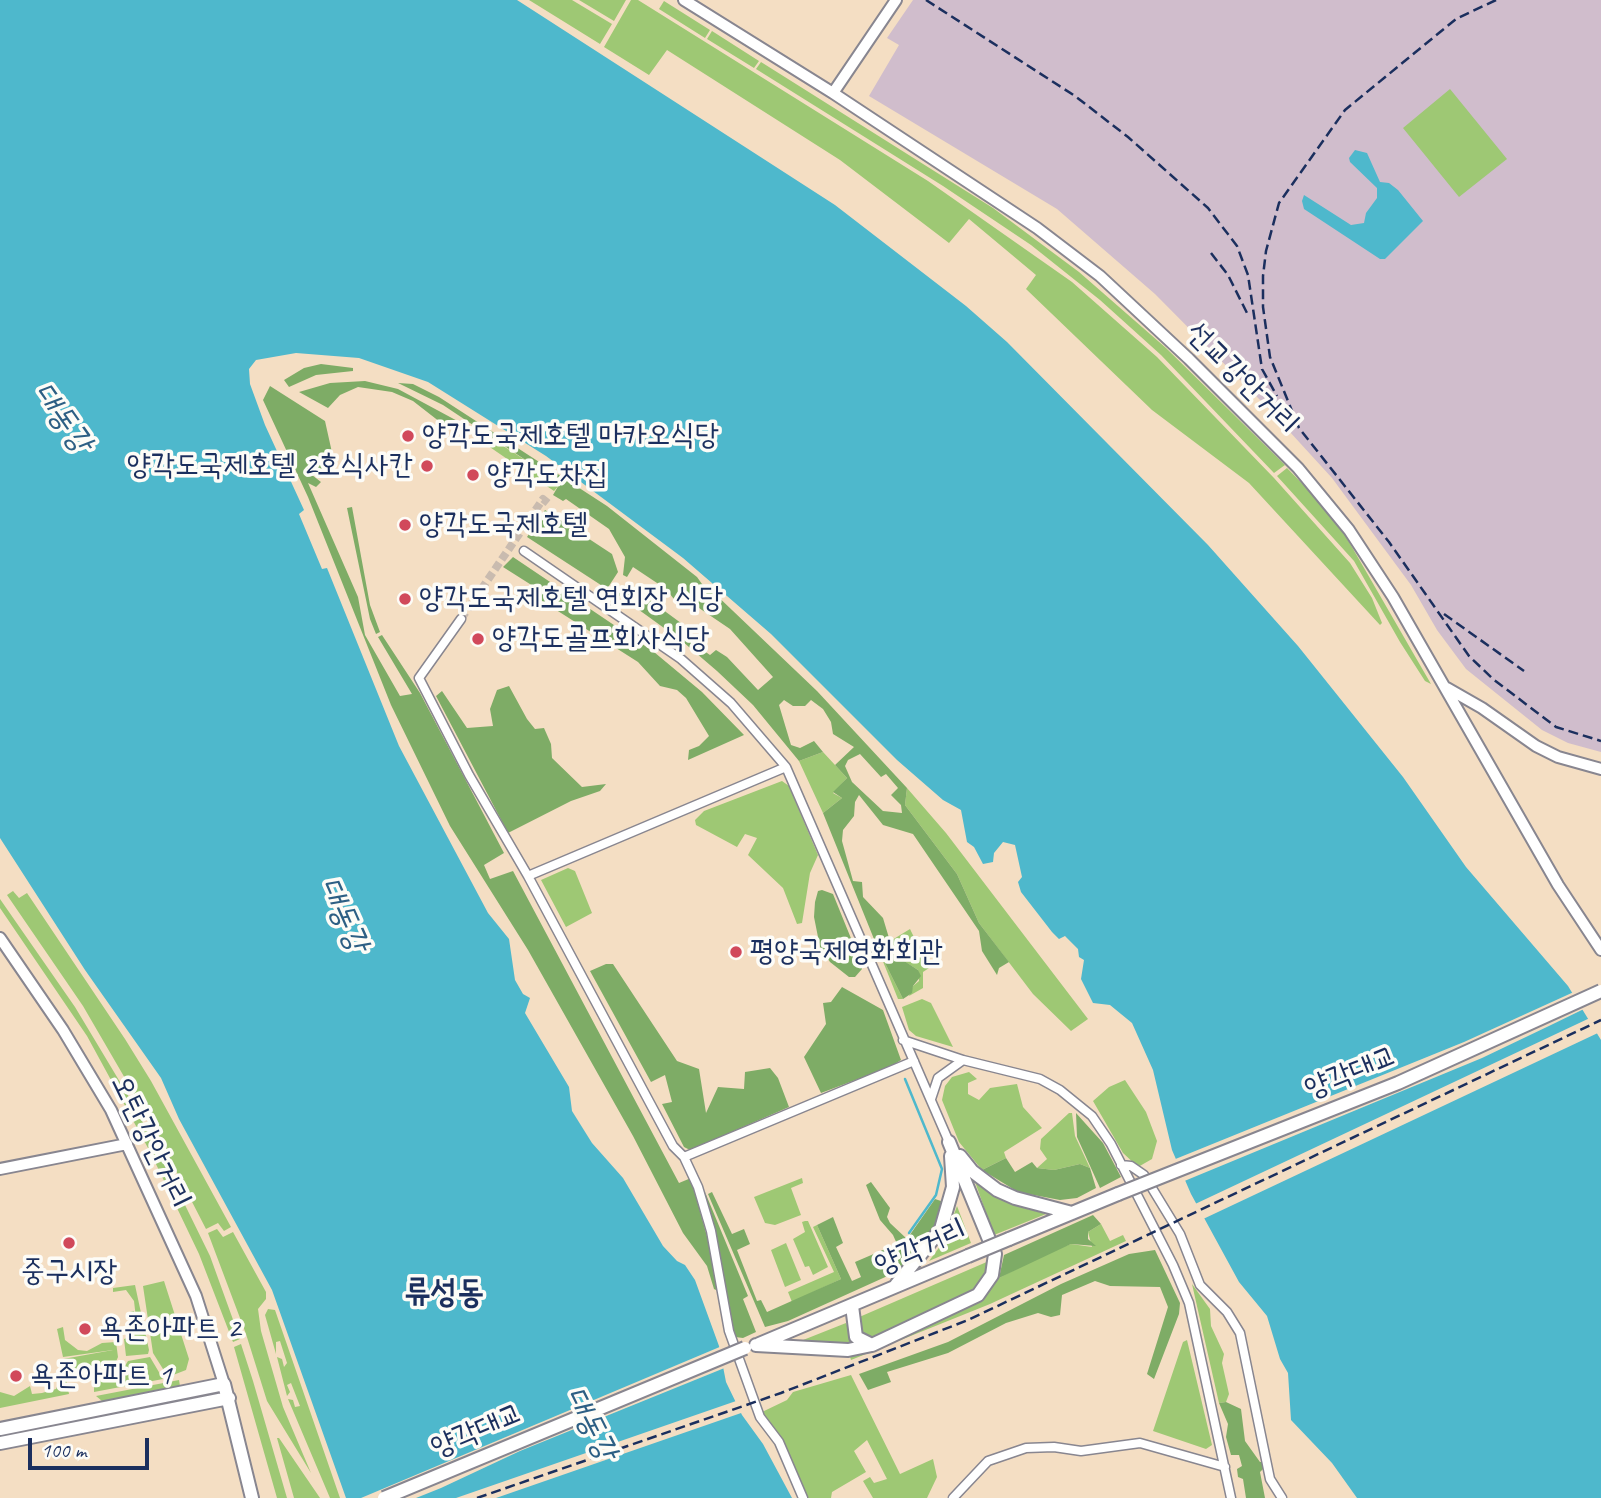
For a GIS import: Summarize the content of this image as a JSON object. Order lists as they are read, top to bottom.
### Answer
{
  "streets": {
    "main road": [
      "선교강안거리",
      "양각대교",
      "오탄강안거리",
      "양각거리"
    ]
  },
  "crossings": [
    ["양각대교", "양각거리"]
  ],
  "districts": ["류성동"],
  "water": ["대동강"],
  "places": [
    "양각도국제호텔 마카오식당",
    "양각도국제호텔 2호식사칸",
    "양각도차집",
    "양각도국제호텔",
    "양각도국제호텔 연회장 식당",
    "양각도골프회사식당",
    "평양국제영화회관",
    "중구시장",
    "욕존아파트 2",
    "욕존아파트 1"
  ],
  "scale_bar": "100 m"
}
